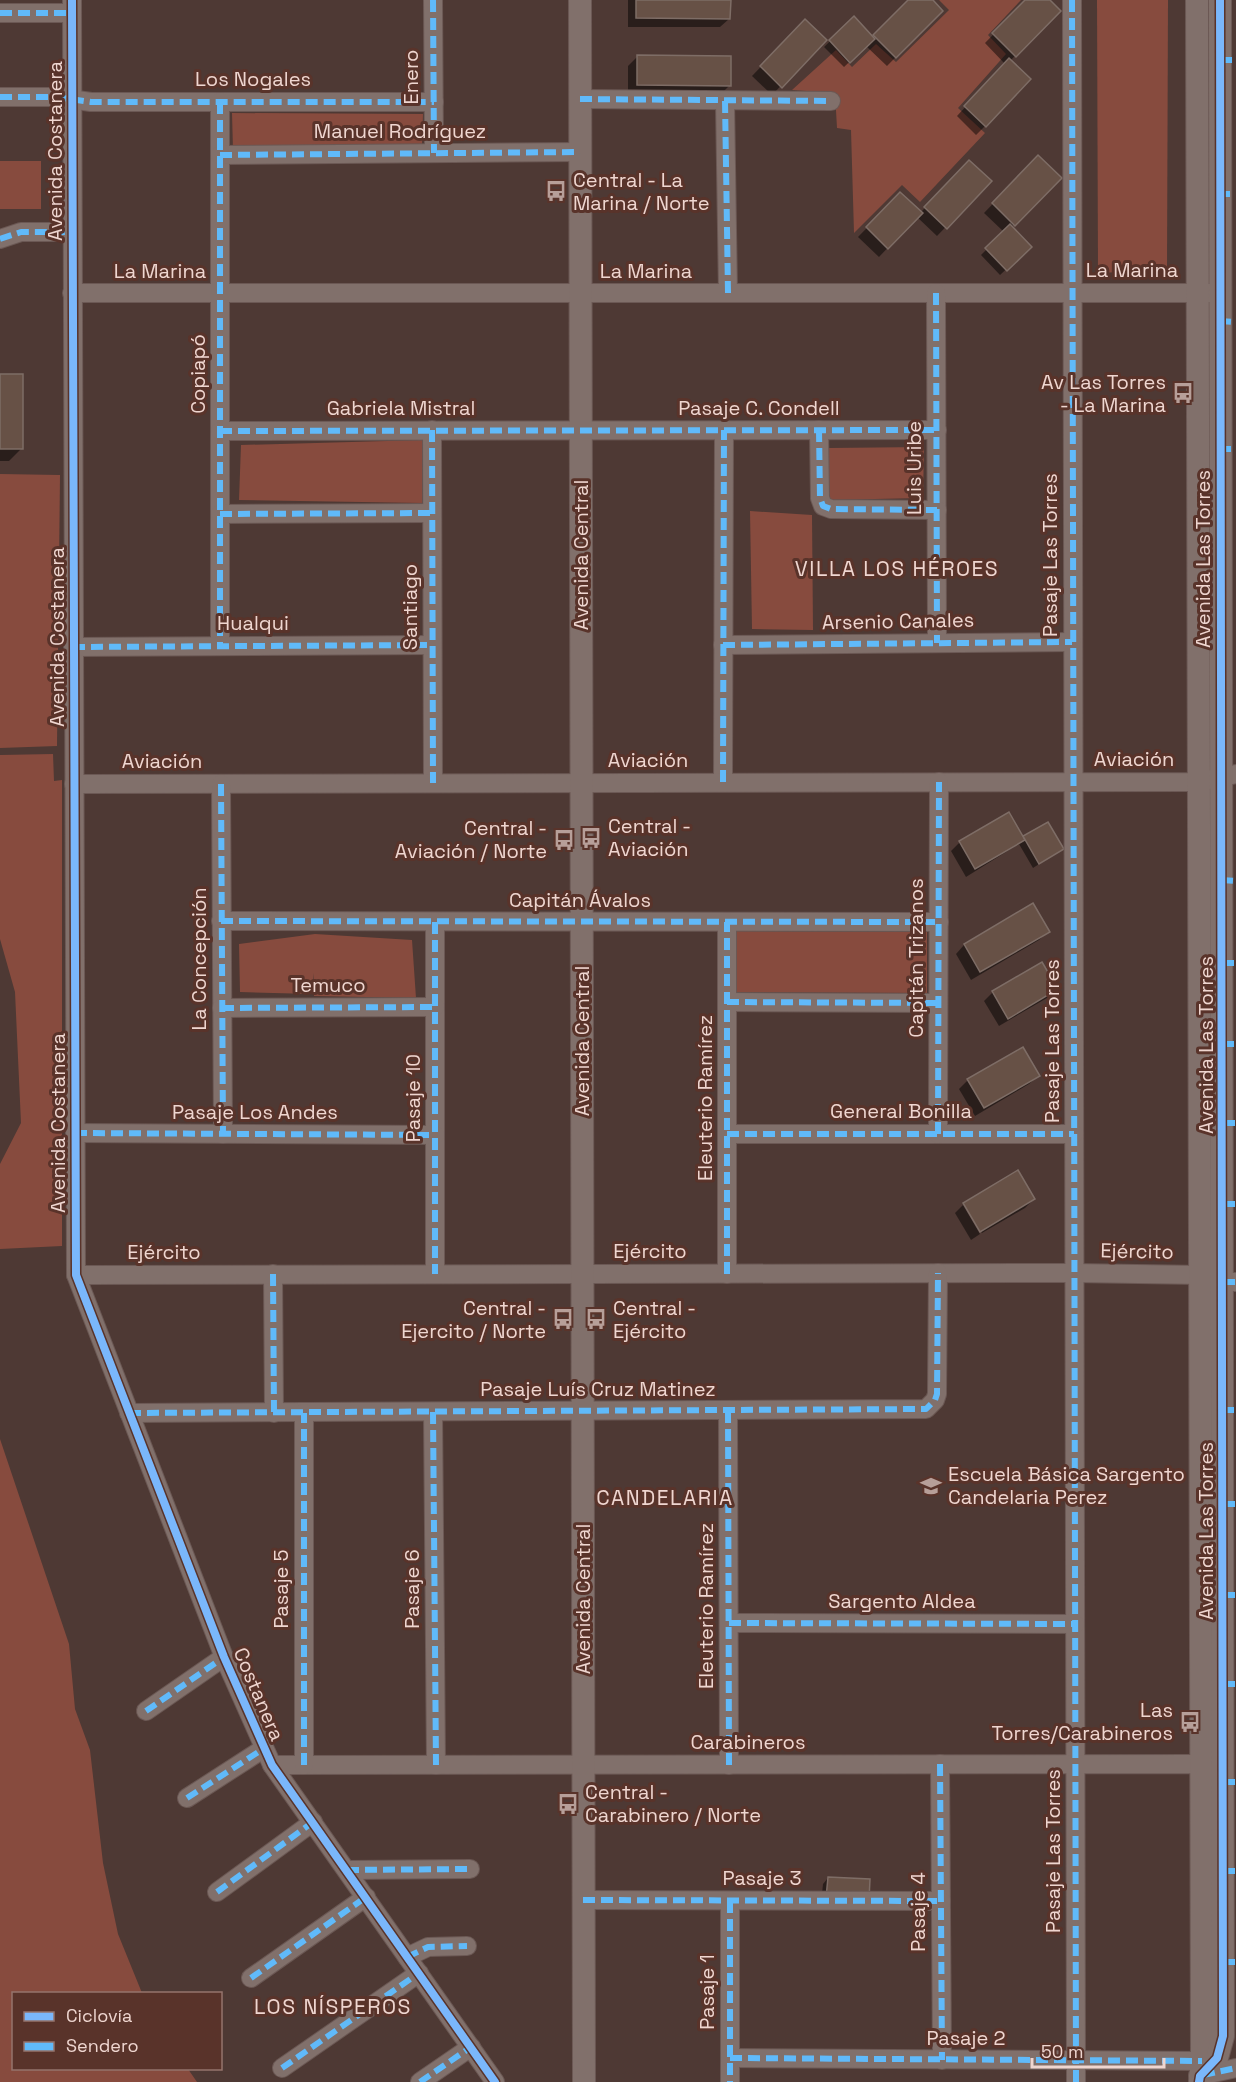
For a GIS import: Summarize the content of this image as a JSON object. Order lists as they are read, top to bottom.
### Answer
{
  "streets": {
    "street": [
      "Enero",
      "Los Nogales",
      "Manuel Rodríguez",
      "Avenida Costanera",
      "La Marina",
      "Copiapó",
      "Gabriela Mistral",
      "Pasaje C. Condell",
      "Luis Uribe",
      "Avenida Central",
      "Pasaje Las Torres",
      "Avenida Las Torres",
      "Santiago",
      "Arsenio Canales",
      "Hualqui",
      "Aviación",
      "Capitán Ávalos",
      "Capitán Trizanos",
      "La Concepción",
      "Temuco",
      "Pasaje 10",
      "Eleuterio Ramírez",
      "General Bonilla",
      "Pasaje Los Andes",
      "Ejército",
      "Pasaje Luís Cruz Matinez",
      "Pasaje 5",
      "Pasaje 6",
      "Sargento Aldea",
      "Costanera",
      "Carabineros",
      "Pasaje 3",
      "Pasaje 4",
      "Pasaje 1",
      "Pasaje 2"
    ]
  },
  "crossings": [
    ["Enero", "Los Nogales"],
    ["Enero", "Manuel Rodríguez"],
    ["Los Nogales", "Avenida Costanera"],
    ["Los Nogales", "Copiapó"],
    ["Manuel Rodríguez", "Copiapó"],
    ["Manuel Rodríguez", "Avenida Central"],
    ["Avenida Costanera", "La Marina"],
    ["Avenida Costanera", "Hualqui"],
    ["Avenida Costanera", "Aviación"],
    ["Avenida Costanera", "Pasaje Los Andes"],
    ["Avenida Costanera", "Ejército"],
    ["Avenida Costanera", "Costanera"],
    ["La Marina", "Copiapó"],
    ["La Marina", "Luis Uribe"],
    ["La Marina", "Avenida Central"],
    ["La Marina", "Pasaje Las Torres"],
    ["La Marina", "Avenida Las Torres"],
    ["Copiapó", "Gabriela Mistral"],
    ["Copiapó", "Hualqui"],
    ["Gabriela Mistral", "Pasaje C. Condell"],
    ["Gabriela Mistral", "Avenida Central"],
    ["Gabriela Mistral", "Santiago"],
    ["Pasaje C. Condell", "Luis Uribe"],
    ["Pasaje C. Condell", "Avenida Central"],
    ["Luis Uribe", "Arsenio Canales"],
    ["Avenida Central", "Aviación"],
    ["Avenida Central", "Capitán Ávalos"],
    ["Avenida Central", "Ejército"],
    ["Avenida Central", "Pasaje Luís Cruz Matinez"],
    ["Avenida Central", "Carabineros"],
    ["Avenida Central", "Pasaje 3"],
    ["Pasaje Las Torres", "Arsenio Canales"],
    ["Pasaje Las Torres", "Aviación"],
    ["Pasaje Las Torres", "General Bonilla"],
    ["Pasaje Las Torres", "Ejército"],
    ["Pasaje Las Torres", "Sargento Aldea"],
    ["Pasaje Las Torres", "Carabineros"],
    ["Pasaje Las Torres", "Pasaje 2"],
    ["Avenida Las Torres", "Aviación"],
    ["Avenida Las Torres", "Ejército"],
    ["Avenida Las Torres", "Carabineros"],
    ["Avenida Las Torres", "Pasaje 2"],
    ["Santiago", "Hualqui"],
    ["Santiago", "Aviación"],
    ["Aviación", "Capitán Trizanos"],
    ["Aviación", "La Concepción"],
    ["Capitán Ávalos", "Capitán Trizanos"],
    ["Capitán Ávalos", "La Concepción"],
    ["Capitán Ávalos", "Pasaje 10"],
    ["Capitán Ávalos", "Eleuterio Ramírez"],
    ["Capitán Trizanos", "General Bonilla"],
    ["La Concepción", "Temuco"],
    ["La Concepción", "Pasaje Los Andes"],
    ["Temuco", "Pasaje 10"],
    ["Pasaje 10", "Pasaje Los Andes"],
    ["Pasaje 10", "Ejército"],
    ["Eleuterio Ramírez", "General Bonilla"],
    ["Eleuterio Ramírez", "Ejército"],
    ["Eleuterio Ramírez", "Pasaje Luís Cruz Matinez"],
    ["Eleuterio Ramírez", "Sargento Aldea"],
    ["Eleuterio Ramírez", "Carabineros"],
    ["Ejército", "Pasaje Luís Cruz Matinez"],
    ["Ejército", "Costanera"],
    ["Pasaje Luís Cruz Matinez", "Pasaje 5"],
    ["Pasaje Luís Cruz Matinez", "Pasaje 6"],
    ["Pasaje Luís Cruz Matinez", "Costanera"],
    ["Pasaje 5", "Carabineros"],
    ["Pasaje 6", "Carabineros"],
    ["Costanera", "Carabineros"],
    ["Carabineros", "Pasaje 4"],
    ["Pasaje 3", "Pasaje 4"],
    ["Pasaje 3", "Pasaje 1"],
    ["Pasaje 4", "Pasaje 2"],
    ["Pasaje 1", "Pasaje 2"]
  ],
  "districts": ["VILLA LOS HÉROES", "CANDELARIA", "LOS NÍSPEROS"],
  "places": {
    "bus stop": [
      "Central - La Marina / Norte",
      "Av Las Torres - La Marina",
      "Central - Aviación",
      "Central - Aviación / Norte",
      "Central - Ejercito / Norte",
      "Central - Ejército",
      "Las Torres/Carabineros",
      "Central - Carabinero / Norte"
    ],
    "school or university": ["Escuela Básica Sargento Candelaria Perez"]
  },
  "legend": ["Ciclovía", "Sendero"],
  "scale_bar": "50 m"
}
